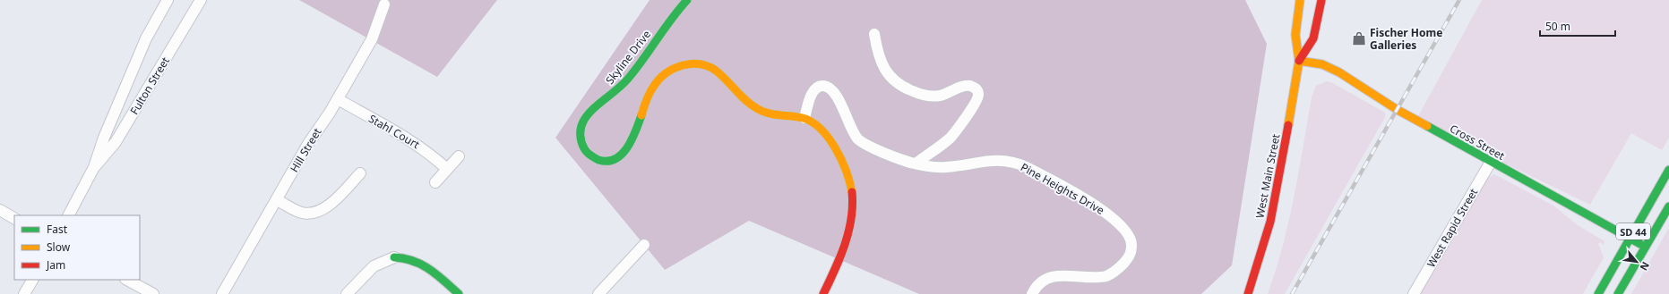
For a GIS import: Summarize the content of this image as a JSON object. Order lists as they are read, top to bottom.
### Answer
{
  "streets": {
    "street": [
      "Skyline Drive",
      "Fulton Street",
      "Stahl Court",
      "Cross Street",
      "Hill Street",
      "West Main Street",
      "Pine Heights Drive",
      "West Rapid Street",
      "SD 44"
    ]
  },
  "crossings": [
    ["Skyline Drive", "Pine Heights Drive"],
    ["Stahl Court", "Hill Street"],
    ["Cross Street", "West Main Street"],
    ["Cross Street", "West Rapid Street"],
    ["Cross Street", "SD 44"]
  ],
  "places": {
    "shop": ["Fischer Home Galleries"]
  },
  "legend": ["Fast", "Slow", "Jam"],
  "scale_bar": "50 m",
  "north": "bottom right"
}
